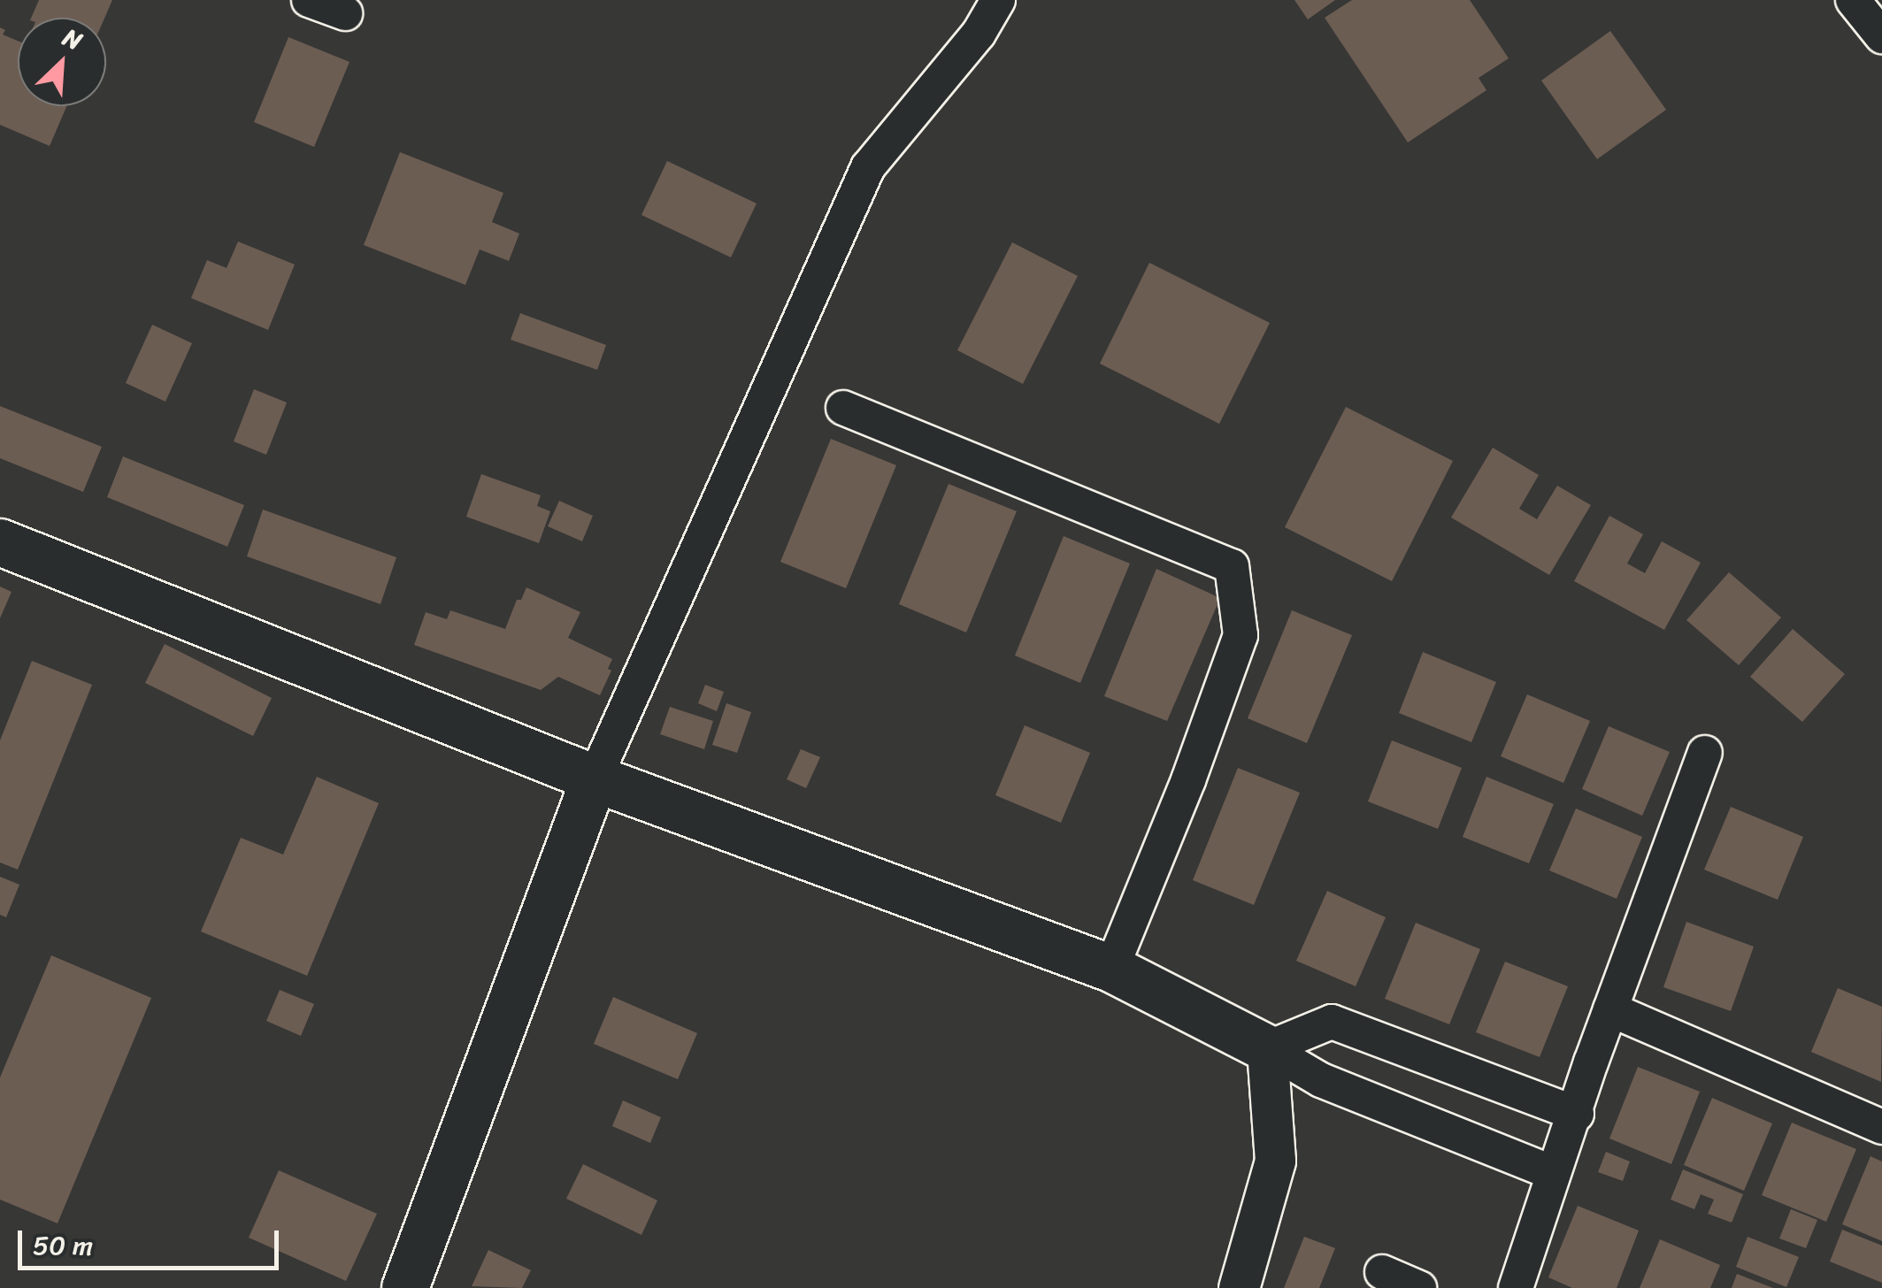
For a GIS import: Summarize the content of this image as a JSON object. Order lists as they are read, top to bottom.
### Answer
{
  "scale_bar": "50 m",
  "north": "top right"
}
